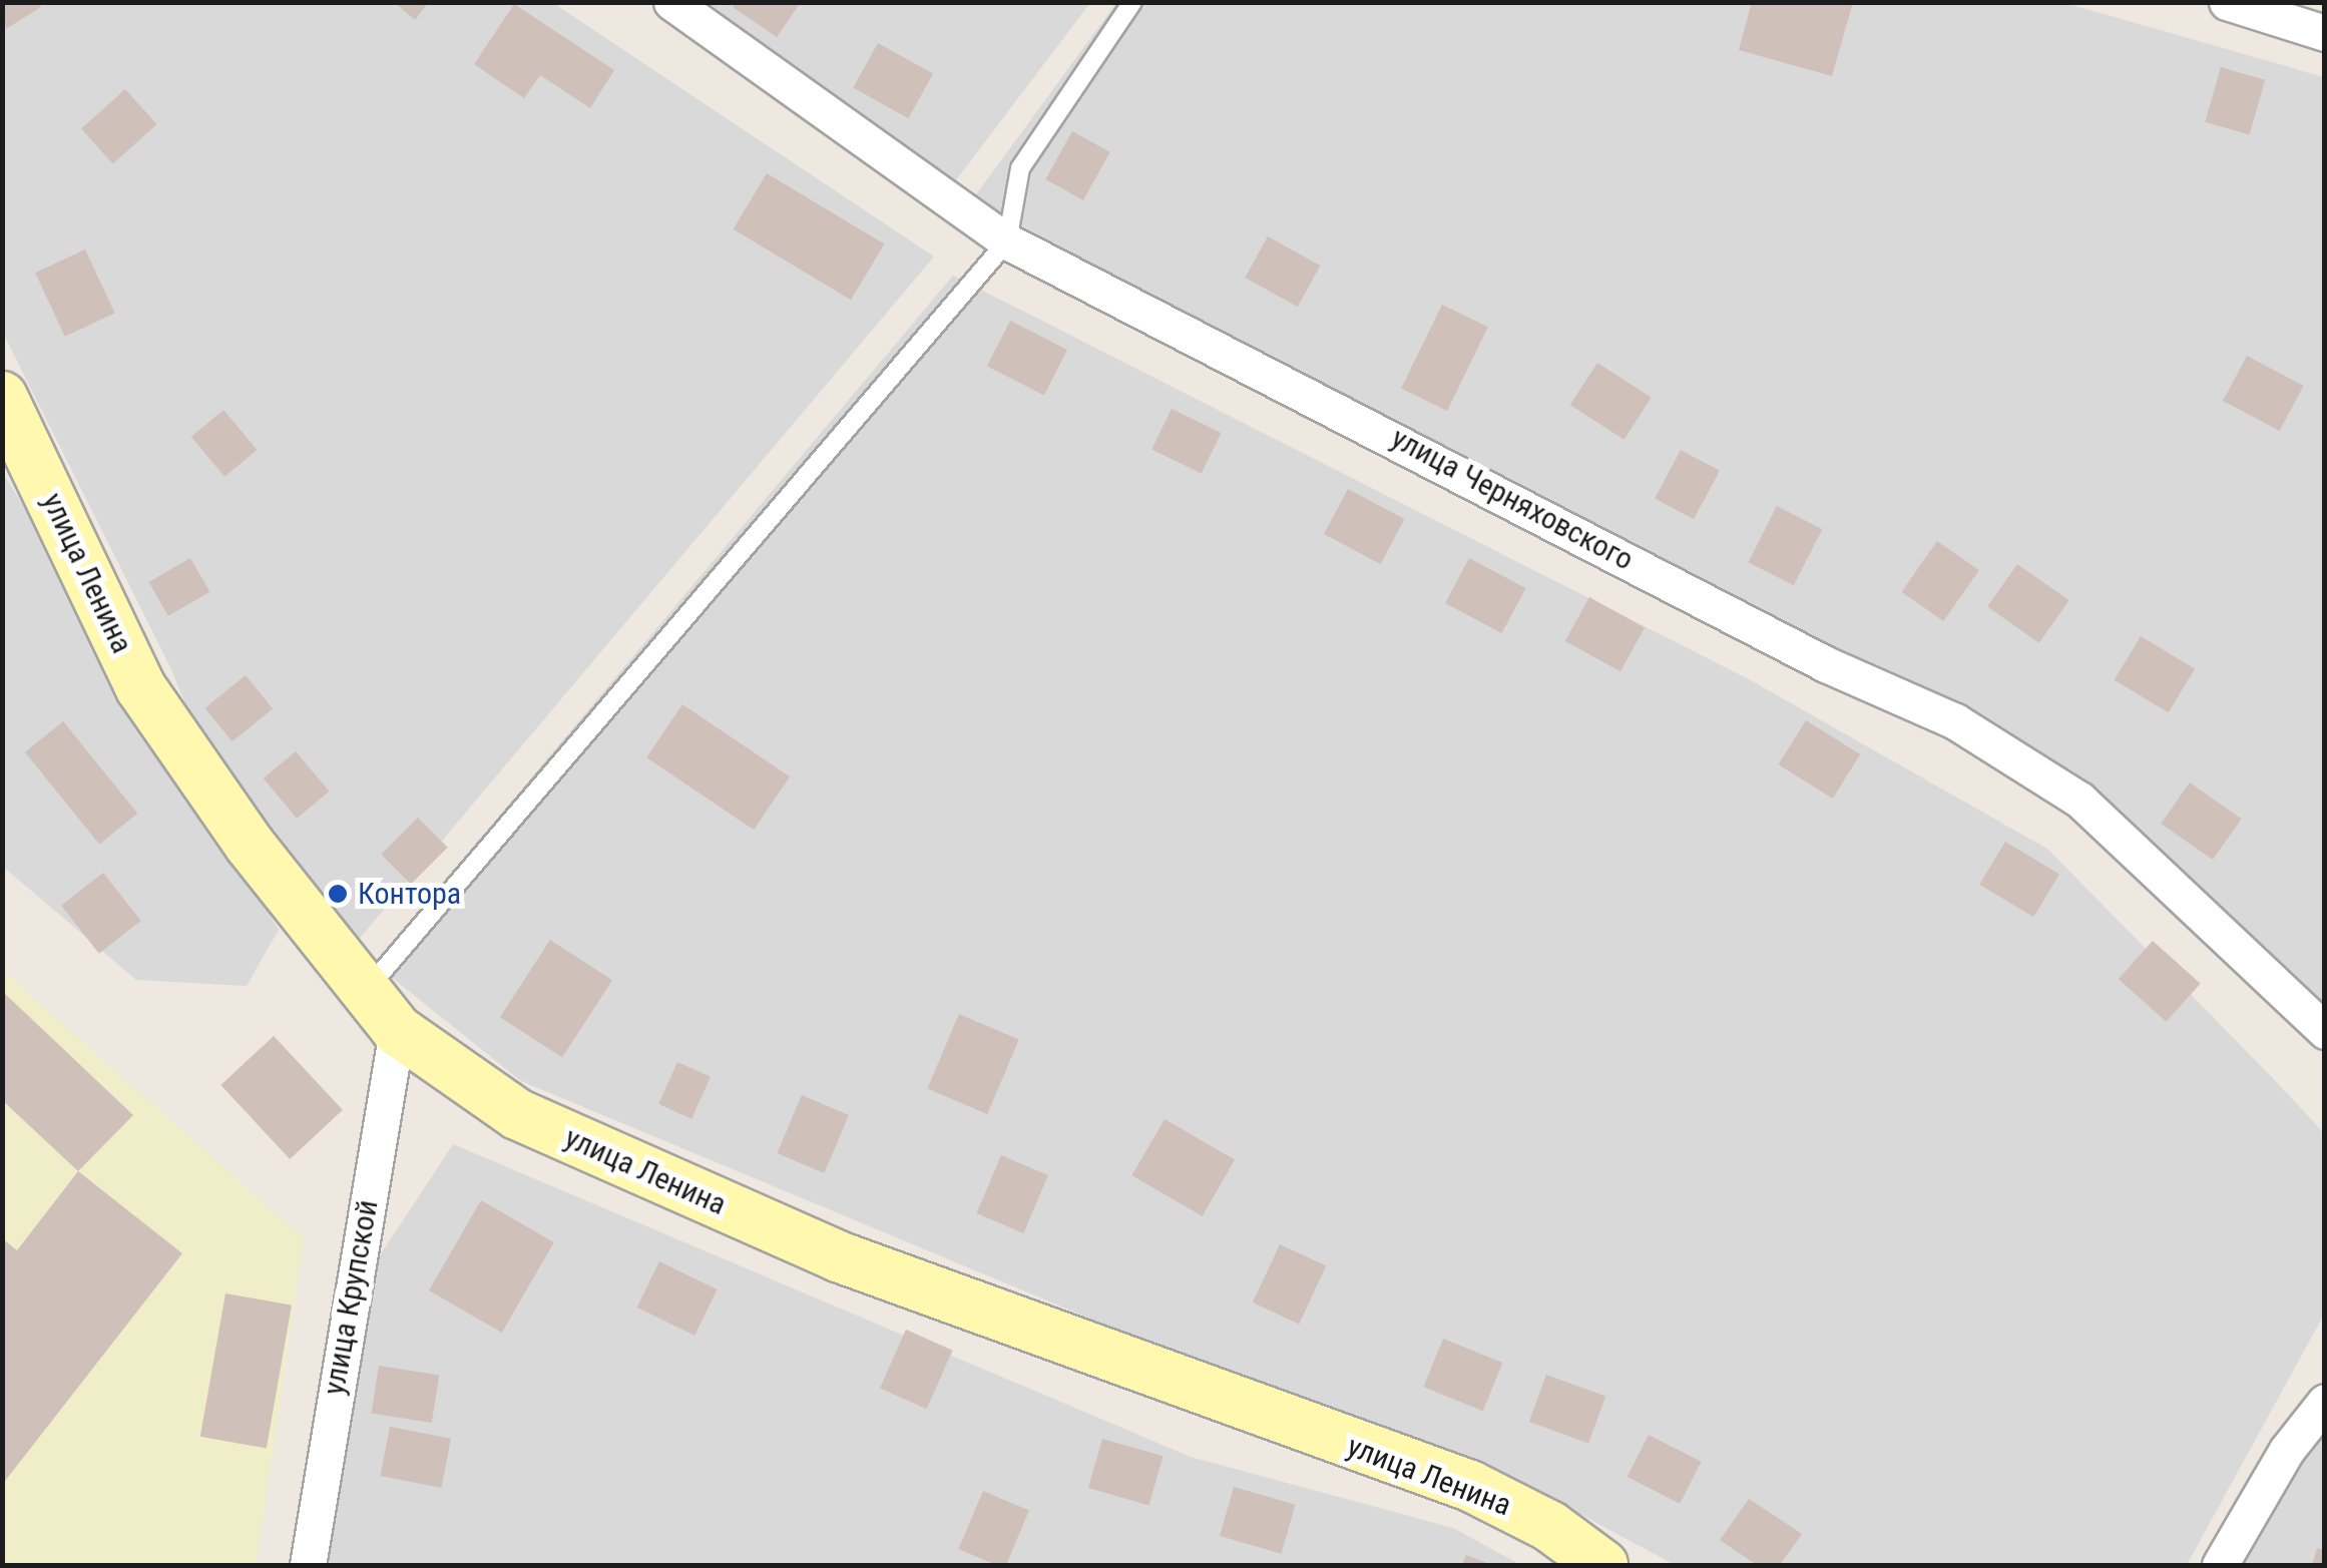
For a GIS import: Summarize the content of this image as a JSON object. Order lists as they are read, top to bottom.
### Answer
{
  "streets": {
    "main road": ["улица Ленина"],
    "street": ["улица Черняховского", "улица Крупской"]
  },
  "crossings": [
    ["улица Ленина", "улица Крупской"]
  ],
  "places": ["Контора"]
}
